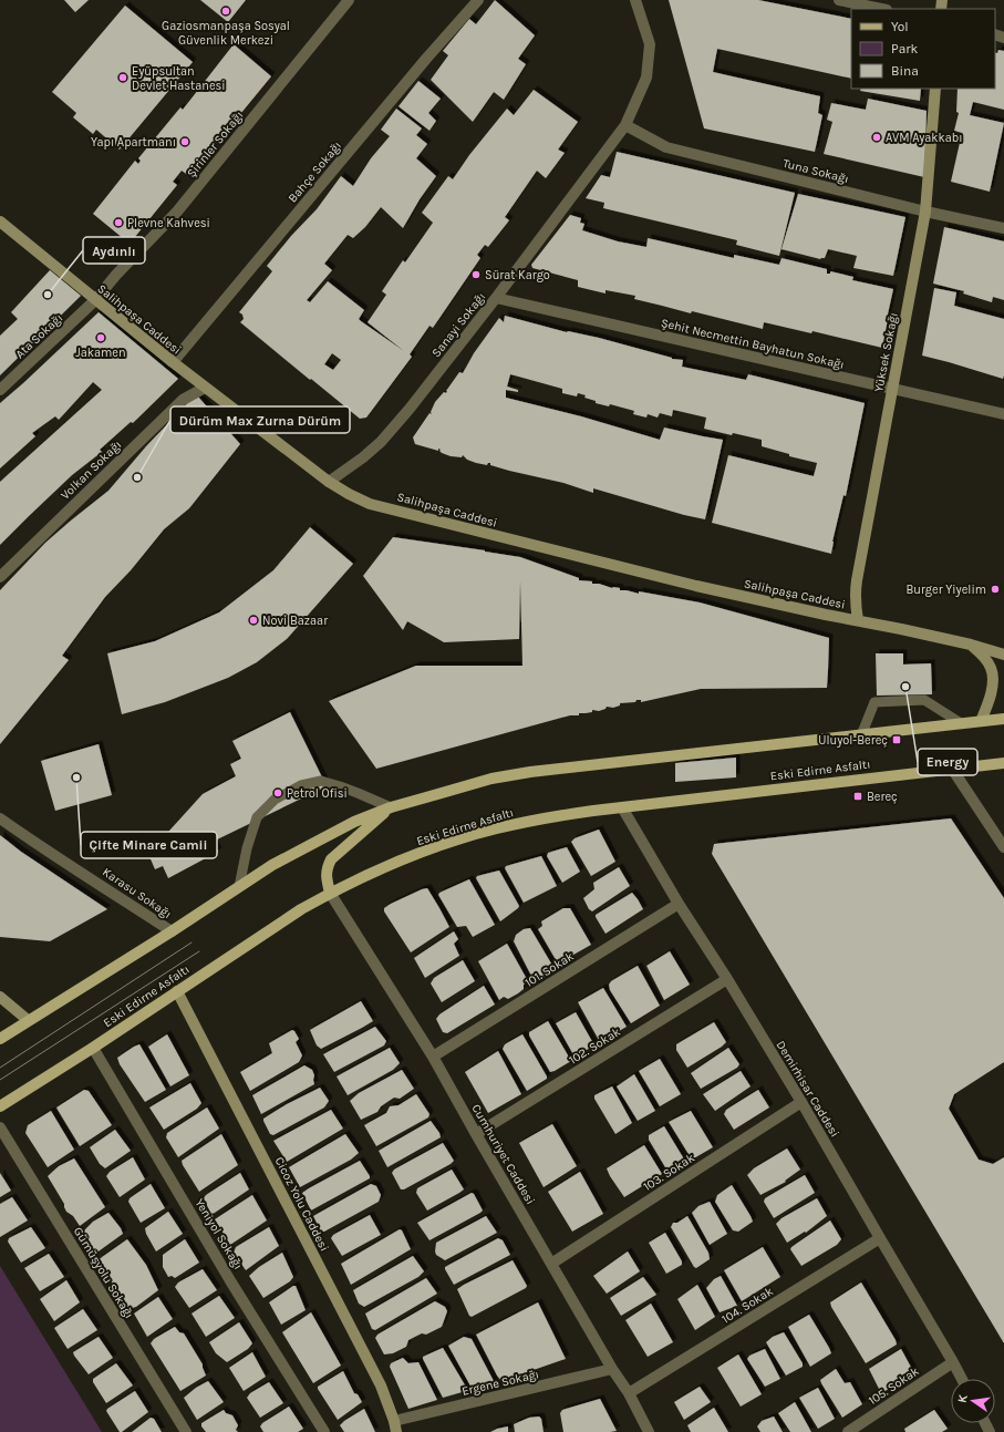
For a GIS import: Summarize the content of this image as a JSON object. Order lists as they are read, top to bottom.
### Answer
{
  "streets": {
    "main road": [
      "Salihpaşa Caddesi",
      "Yüksek Sokağı",
      "Eski Edirne Asfaltı",
      "Cicoz Yolu Caddesi"
    ],
    "street": [
      "Şirinler Sokağı",
      "Tuna Sokağı",
      "Bahçe Sokağı",
      "Sanayi Sokağı",
      "Ata Sokağı",
      "Şehit Necmettin Bayhatun Sokağı",
      "Volkan Sokağı",
      "Karasu Sokağı",
      "101. Sokak",
      "102. Sokak",
      "Demirhisar Caddesi",
      "Cumhuriyet Caddesi",
      "103. Sokak",
      "Yeniyol Sokağı",
      "Gümüşyolu Sokağı",
      "104. Sokak",
      "Ergene Sokağı",
      "105. Sokak"
    ]
  },
  "crossings": [
    ["Şirinler Sokağı", "Salihpaşa Caddesi"],
    ["Şirinler Sokağı", "Ata Sokağı"],
    ["Tuna Sokağı", "Sanayi Sokağı"],
    ["Tuna Sokağı", "Yüksek Sokağı"],
    ["Bahçe Sokağı", "Salihpaşa Caddesi"],
    ["Salihpaşa Caddesi", "Sanayi Sokağı"],
    ["Salihpaşa Caddesi", "Ata Sokağı"],
    ["Salihpaşa Caddesi", "Yüksek Sokağı"],
    ["Salihpaşa Caddesi", "Volkan Sokağı"],
    ["Sanayi Sokağı", "Şehit Necmettin Bayhatun Sokağı"],
    ["Şehit Necmettin Bayhatun Sokağı", "Yüksek Sokağı"],
    ["Eski Edirne Asfaltı", "Demirhisar Caddesi"],
    ["Eski Edirne Asfaltı", "Cumhuriyet Caddesi"],
    ["Eski Edirne Asfaltı", "Cicoz Yolu Caddesi"],
    ["Eski Edirne Asfaltı", "Yeniyol Sokağı"],
    ["101. Sokak", "Demirhisar Caddesi"],
    ["101. Sokak", "Cumhuriyet Caddesi"],
    ["102. Sokak", "Demirhisar Caddesi"],
    ["102. Sokak", "Cumhuriyet Caddesi"],
    ["Demirhisar Caddesi", "103. Sokak"],
    ["Demirhisar Caddesi", "104. Sokak"],
    ["Demirhisar Caddesi", "105. Sokak"],
    ["Cumhuriyet Caddesi", "103. Sokak"],
    ["Cumhuriyet Caddesi", "104. Sokak"],
    ["Cumhuriyet Caddesi", "Ergene Sokağı"],
    ["Cicoz Yolu Caddesi", "Ergene Sokağı"]
  ],
  "places": {
    "other": [
      "Gaziosmanpaşa Sosyal Güvenlik Merkezi",
      "Eyüpsultan Devlet Hastanesi",
      "AVM Ayakkabı",
      "Yapı Apartmanı",
      "Plevne Kahvesi",
      "Sürat Kargo",
      "Aydınlı",
      "Jakamen",
      "Dürüm Max Zurna Dürüm",
      "Burger Yiyelim",
      "Novi Bazaar",
      "Energy",
      "Çifte Minare Camii",
      "Petrol Ofisi"
    ],
    "transit": ["Uluyol-Bereç", "Bereç"]
  },
  "legend": ["Yol", "Park", "Bina"],
  "north": "left"
}
